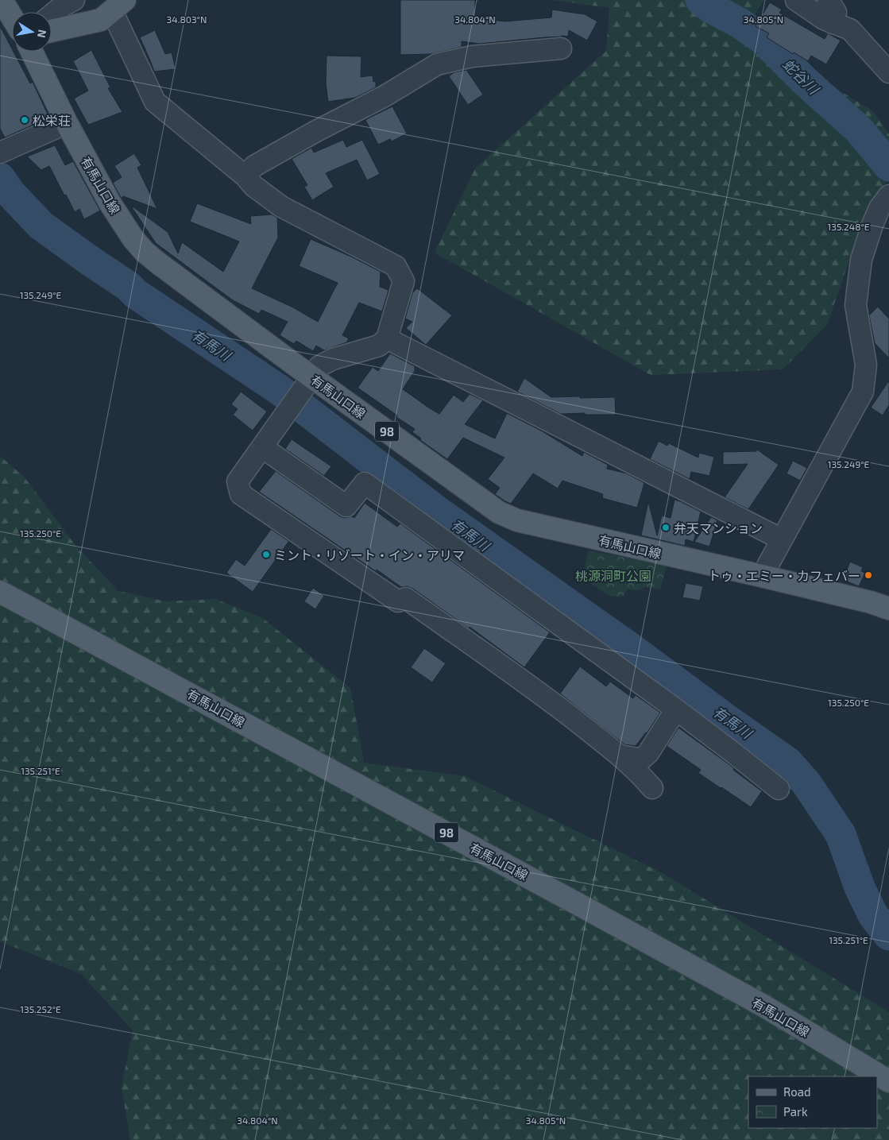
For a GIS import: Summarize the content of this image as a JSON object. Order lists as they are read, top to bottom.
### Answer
{
  "streets": {
    "main road": ["有馬山口線", "98"]
  },
  "water": ["蛇谷川", "有馬川"],
  "parks": ["桃源洞町公園"],
  "places": [
    "松栄荘",
    "弁天マンション",
    "ミント・リゾート・イン・アリマ",
    "トゥ・エミー・カフェバー"
  ],
  "legend": ["Road", "Park"],
  "north": "right",
  "coordinates": [
    "34.803°N",
    "34.804°N",
    "34.805°N",
    "135.248°E",
    "135.249°E",
    "135.250°E",
    "135.251°E",
    "135.252°E"
  ]
}
